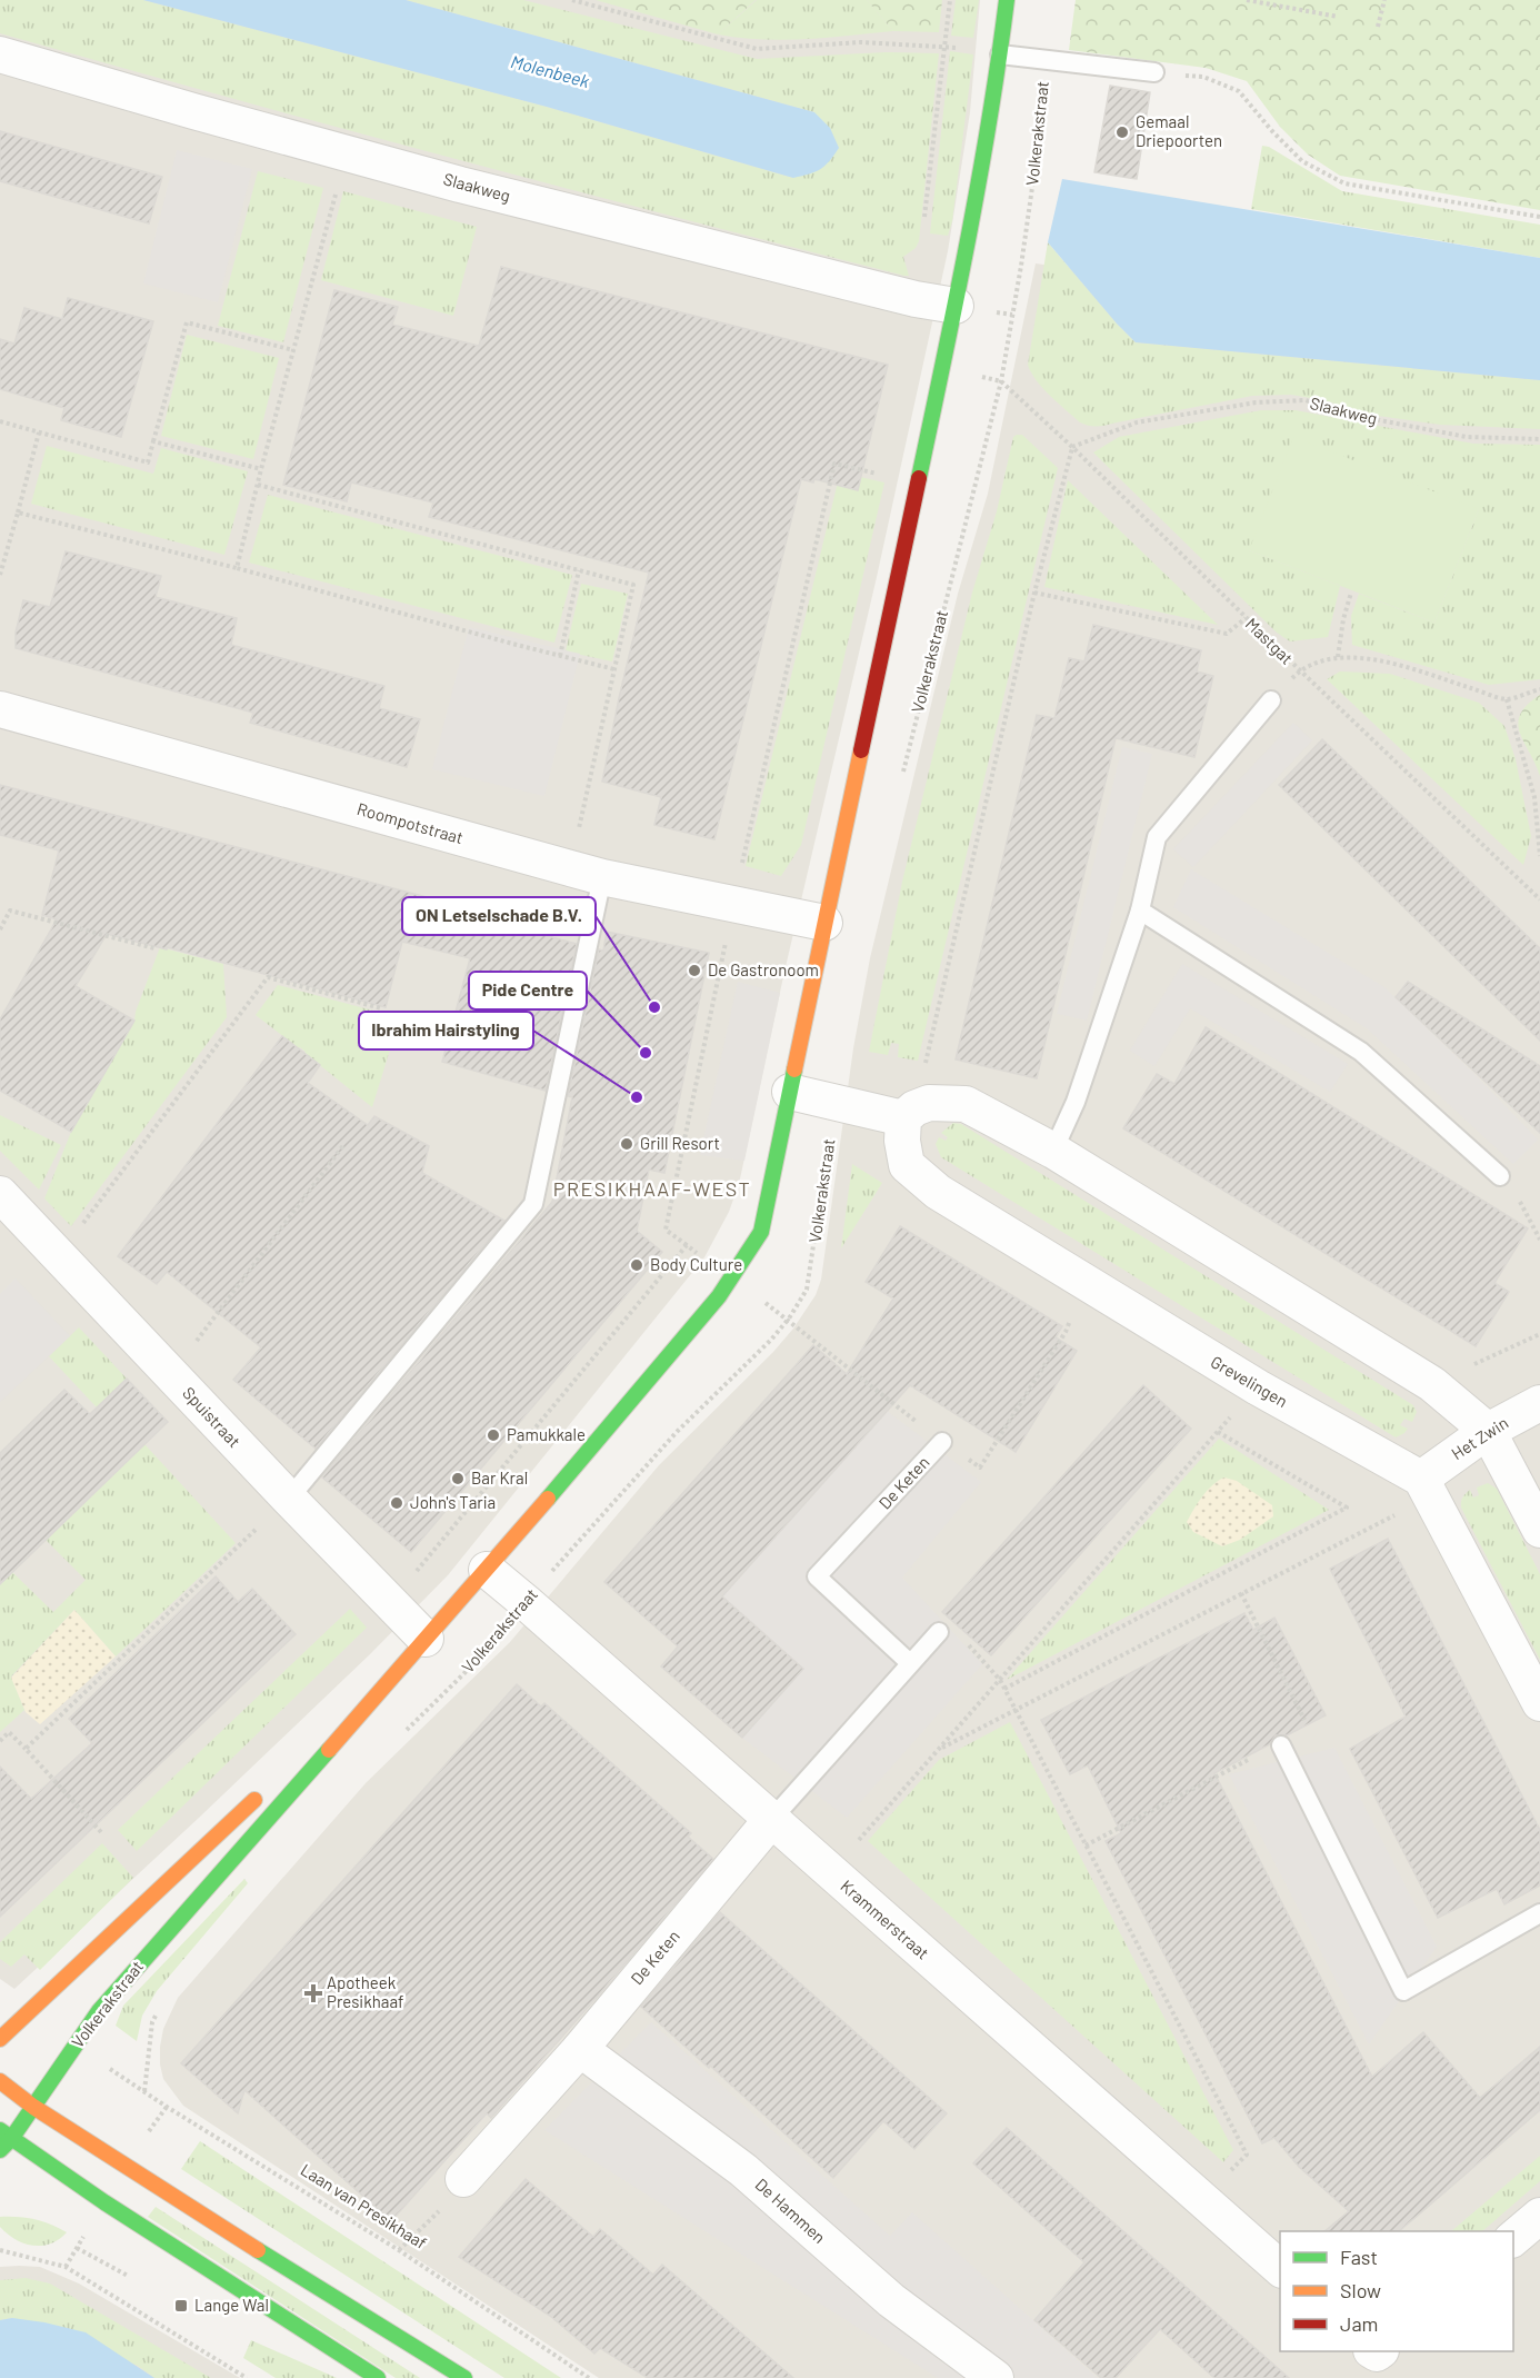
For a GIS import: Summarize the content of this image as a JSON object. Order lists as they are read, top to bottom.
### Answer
{
  "streets": {
    "street": [
      "Volkerakstraat",
      "Slaakweg",
      "Roompotstraat",
      "Grevelingen",
      "Spuistraat",
      "Het Zwin",
      "De Keten",
      "Krammerstraat",
      "De Hammen"
    ],
    "path": ["Mastgat", "Laan van Presikhaaf"]
  },
  "crossings": [
    ["Volkerakstraat", "Slaakweg"],
    ["Volkerakstraat", "Mastgat"],
    ["Volkerakstraat", "Roompotstraat"],
    ["Volkerakstraat", "Spuistraat"],
    ["Volkerakstraat", "Krammerstraat"],
    ["Slaakweg", "Mastgat"],
    ["Grevelingen", "Het Zwin"],
    ["De Keten", "Krammerstraat"],
    ["De Keten", "De Hammen"]
  ],
  "districts": ["PRESIKHAAF-WEST"],
  "water": ["Molenbeek"],
  "places": {
    "other": [
      "Gemaal Driepoorten",
      "De Gastronoom",
      "ON Letselschade B.V.",
      "Pide Centre",
      "Ibrahim Hairstyling",
      "Grill Resort",
      "Body Culture",
      "Pamukkale",
      "Bar Kral",
      "John's Taria"
    ],
    "health": ["Apotheek Presikhaaf"],
    "transit": ["Lange Wal"]
  },
  "legend": ["Fast", "Slow", "Jam"]
}
